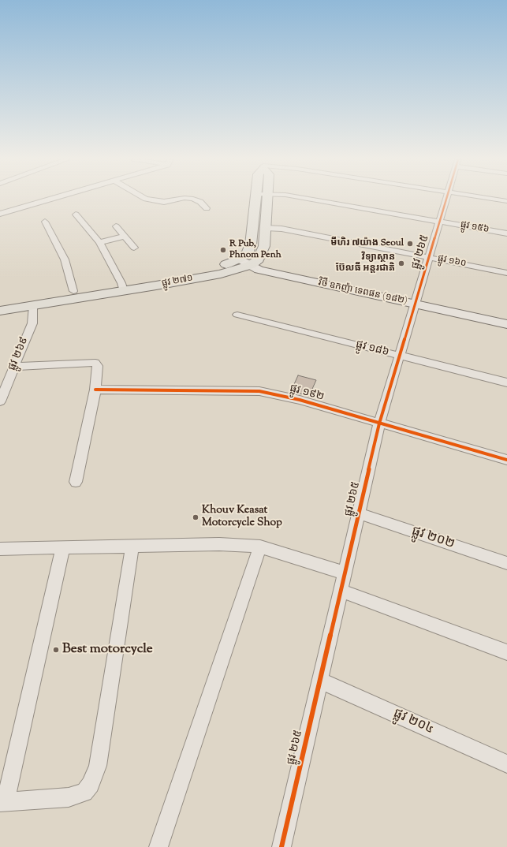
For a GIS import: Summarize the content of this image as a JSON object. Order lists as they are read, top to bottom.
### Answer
{
  "streets": {
    "main road": ["ផ្លូវ ២៧១"],
    "street": [
      "ផ្លូវ ១៥៦",
      "ផ្លូវ ២៦៥",
      "ផ្លូវ ១៦០",
      "វិថី ឧកញ៉ា ទេពផន (១៨២)",
      "ផ្លូវ ១៨៦",
      "ផ្លូវ ២៦៩",
      "ផ្លូវ ១៩២",
      "ផ្លូវ ២០២",
      "ផ្លូវ ២០៤"
    ]
  },
  "crossings": [
    ["ផ្លូវ ១៥៦", "ផ្លូវ ២៦៥"],
    ["ផ្លូវ ២៦៥", "ផ្លូវ ១៦០"],
    ["ផ្លូវ ២៦៥", "វិថី ឧកញ៉ា ទេពផន (១៨២)"],
    ["ផ្លូវ ២៦៥", "ផ្លូវ ១៨៦"],
    ["ផ្លូវ ២៦៥", "ផ្លូវ ១៩២"],
    ["ផ្លូវ ២៦៥", "ផ្លូវ ២០២"],
    ["ផ្លូវ ២៦៥", "ផ្លូវ ២០៤"],
    ["ផ្លូវ ១៦០", "ផ្លូវ ២៧១"],
    ["ផ្លូវ ២៧១", "វិថី ឧកញ៉ា ទេពផន (១៨២)"],
    ["ផ្លូវ ២៧១", "ផ្លូវ ២៦៩"]
  ],
  "places": [
    "មីហិរ ៧យ៉ាង Seoul",
    "R Pub, Phnom Penh",
    "វិទ្យាស្ថាន ប៊ែលធី អន្ដរជាតិ",
    "Khouv Keasat Motorcycle Shop",
    "Best motorcycle"
  ]
}
